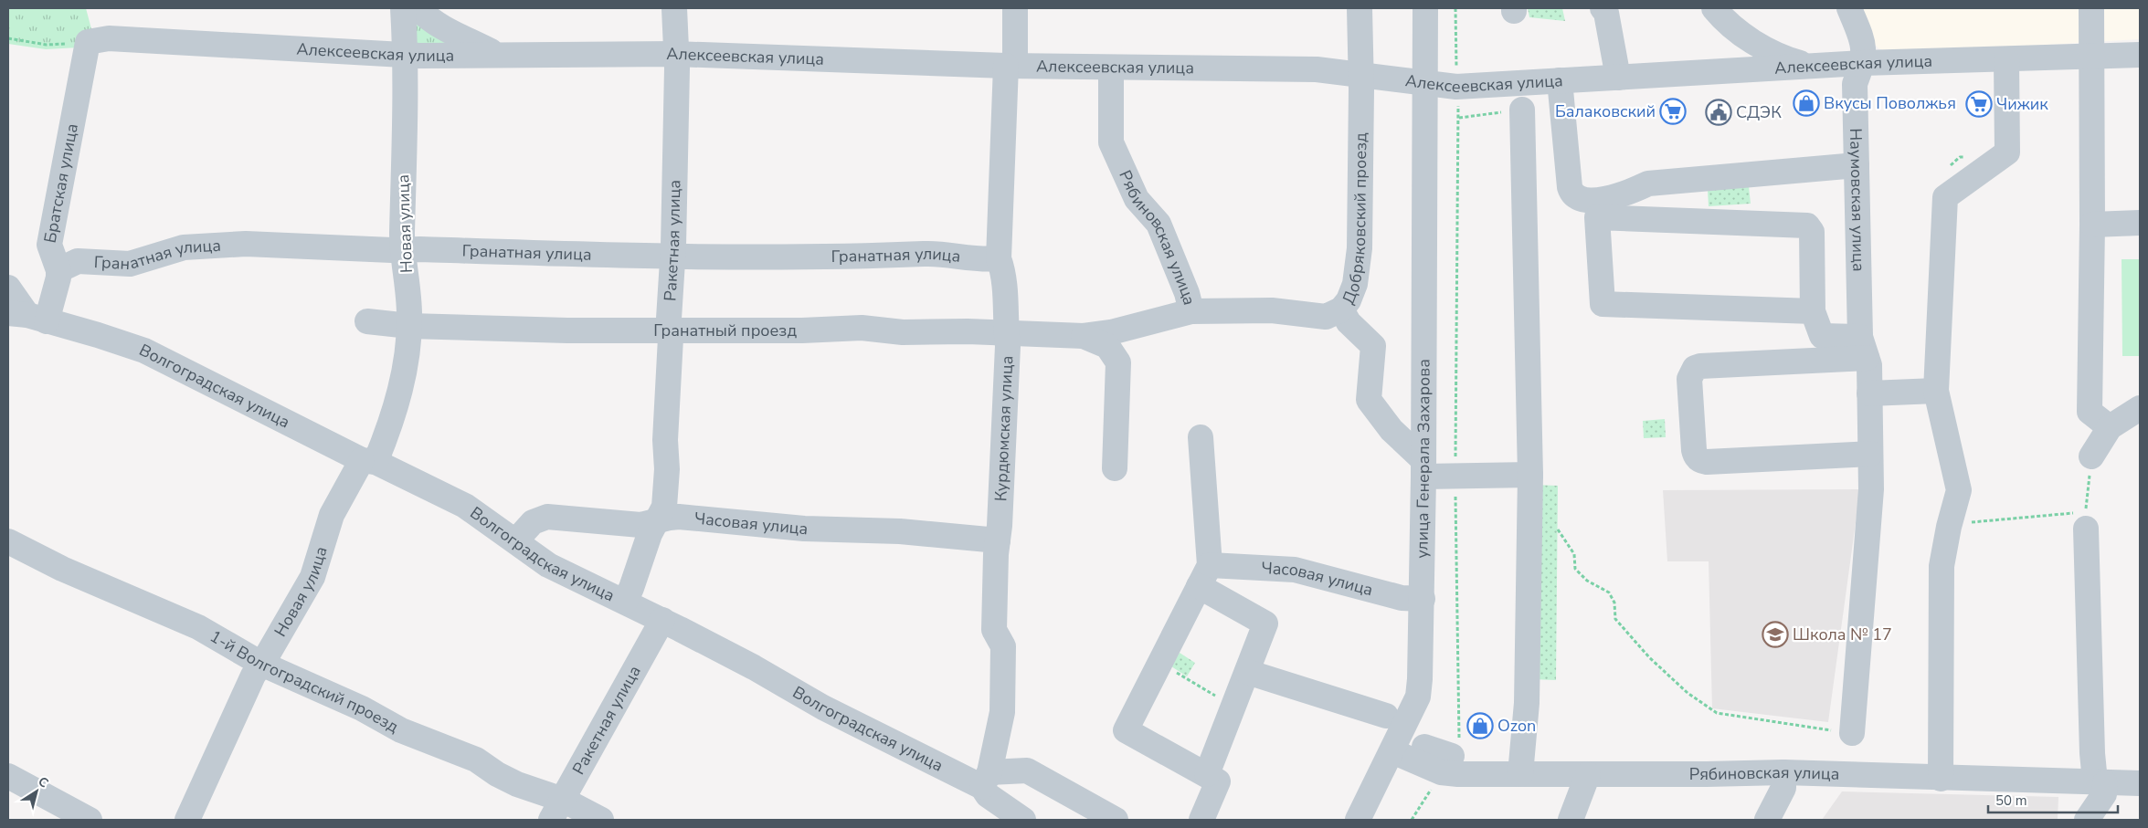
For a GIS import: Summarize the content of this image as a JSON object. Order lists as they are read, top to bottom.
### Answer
{
  "streets": {
    "street": [
      "Алексеевская улица",
      "Братская улица",
      "Наумовская улица",
      "Добряковский проезд",
      "Новая улица",
      "Рябиновская улица",
      "Ракетная улица",
      "Гранатная улица",
      "Гранатный проезд",
      "Волгоградская улица",
      "Курдюмская улица",
      "улица Генерала Захарова",
      "Часовая улица",
      "1-й Волгоградский проезд"
    ]
  },
  "crossings": [
    ["Алексеевская улица", "Братская улица"],
    ["Алексеевская улица", "Наумовская улица"],
    ["Алексеевская улица", "Добряковский проезд"],
    ["Алексеевская улица", "Новая улица"],
    ["Алексеевская улица", "Рябиновская улица"],
    ["Алексеевская улица", "Ракетная улица"],
    ["Алексеевская улица", "Курдюмская улица"],
    ["Алексеевская улица", "улица Генерала Захарова"],
    ["Братская улица", "Гранатная улица"],
    ["Добряковский проезд", "Рябиновская улица"],
    ["Добряковский проезд", "улица Генерала Захарова"],
    ["Новая улица", "Гранатная улица"],
    ["Новая улица", "Гранатный проезд"],
    ["Новая улица", "Волгоградская улица"],
    ["Новая улица", "1-й Волгоградский проезд"],
    ["Рябиновская улица", "улица Генерала Захарова"],
    ["Ракетная улица", "Гранатная улица"],
    ["Ракетная улица", "Гранатный проезд"],
    ["Ракетная улица", "Волгоградская улица"],
    ["Ракетная улица", "Часовая улица"],
    ["Ракетная улица", "1-й Волгоградский проезд"],
    ["Гранатная улица", "Курдюмская улица"],
    ["Гранатный проезд", "Курдюмская улица"],
    ["Волгоградская улица", "Курдюмская улица"],
    ["Волгоградская улица", "Часовая улица"],
    ["Курдюмская улица", "Часовая улица"],
    ["улица Генерала Захарова", "Часовая улица"]
  ],
  "places": {
    "shop": ["Вкусы Поволжья", "Ozon"],
    "supermarket": ["Чижик", "Балаковский"],
    "public building": ["СДЭК"],
    "school or university": ["Школа № 17"]
  },
  "scale_bar": "50 m",
  "north": "top right"
}
